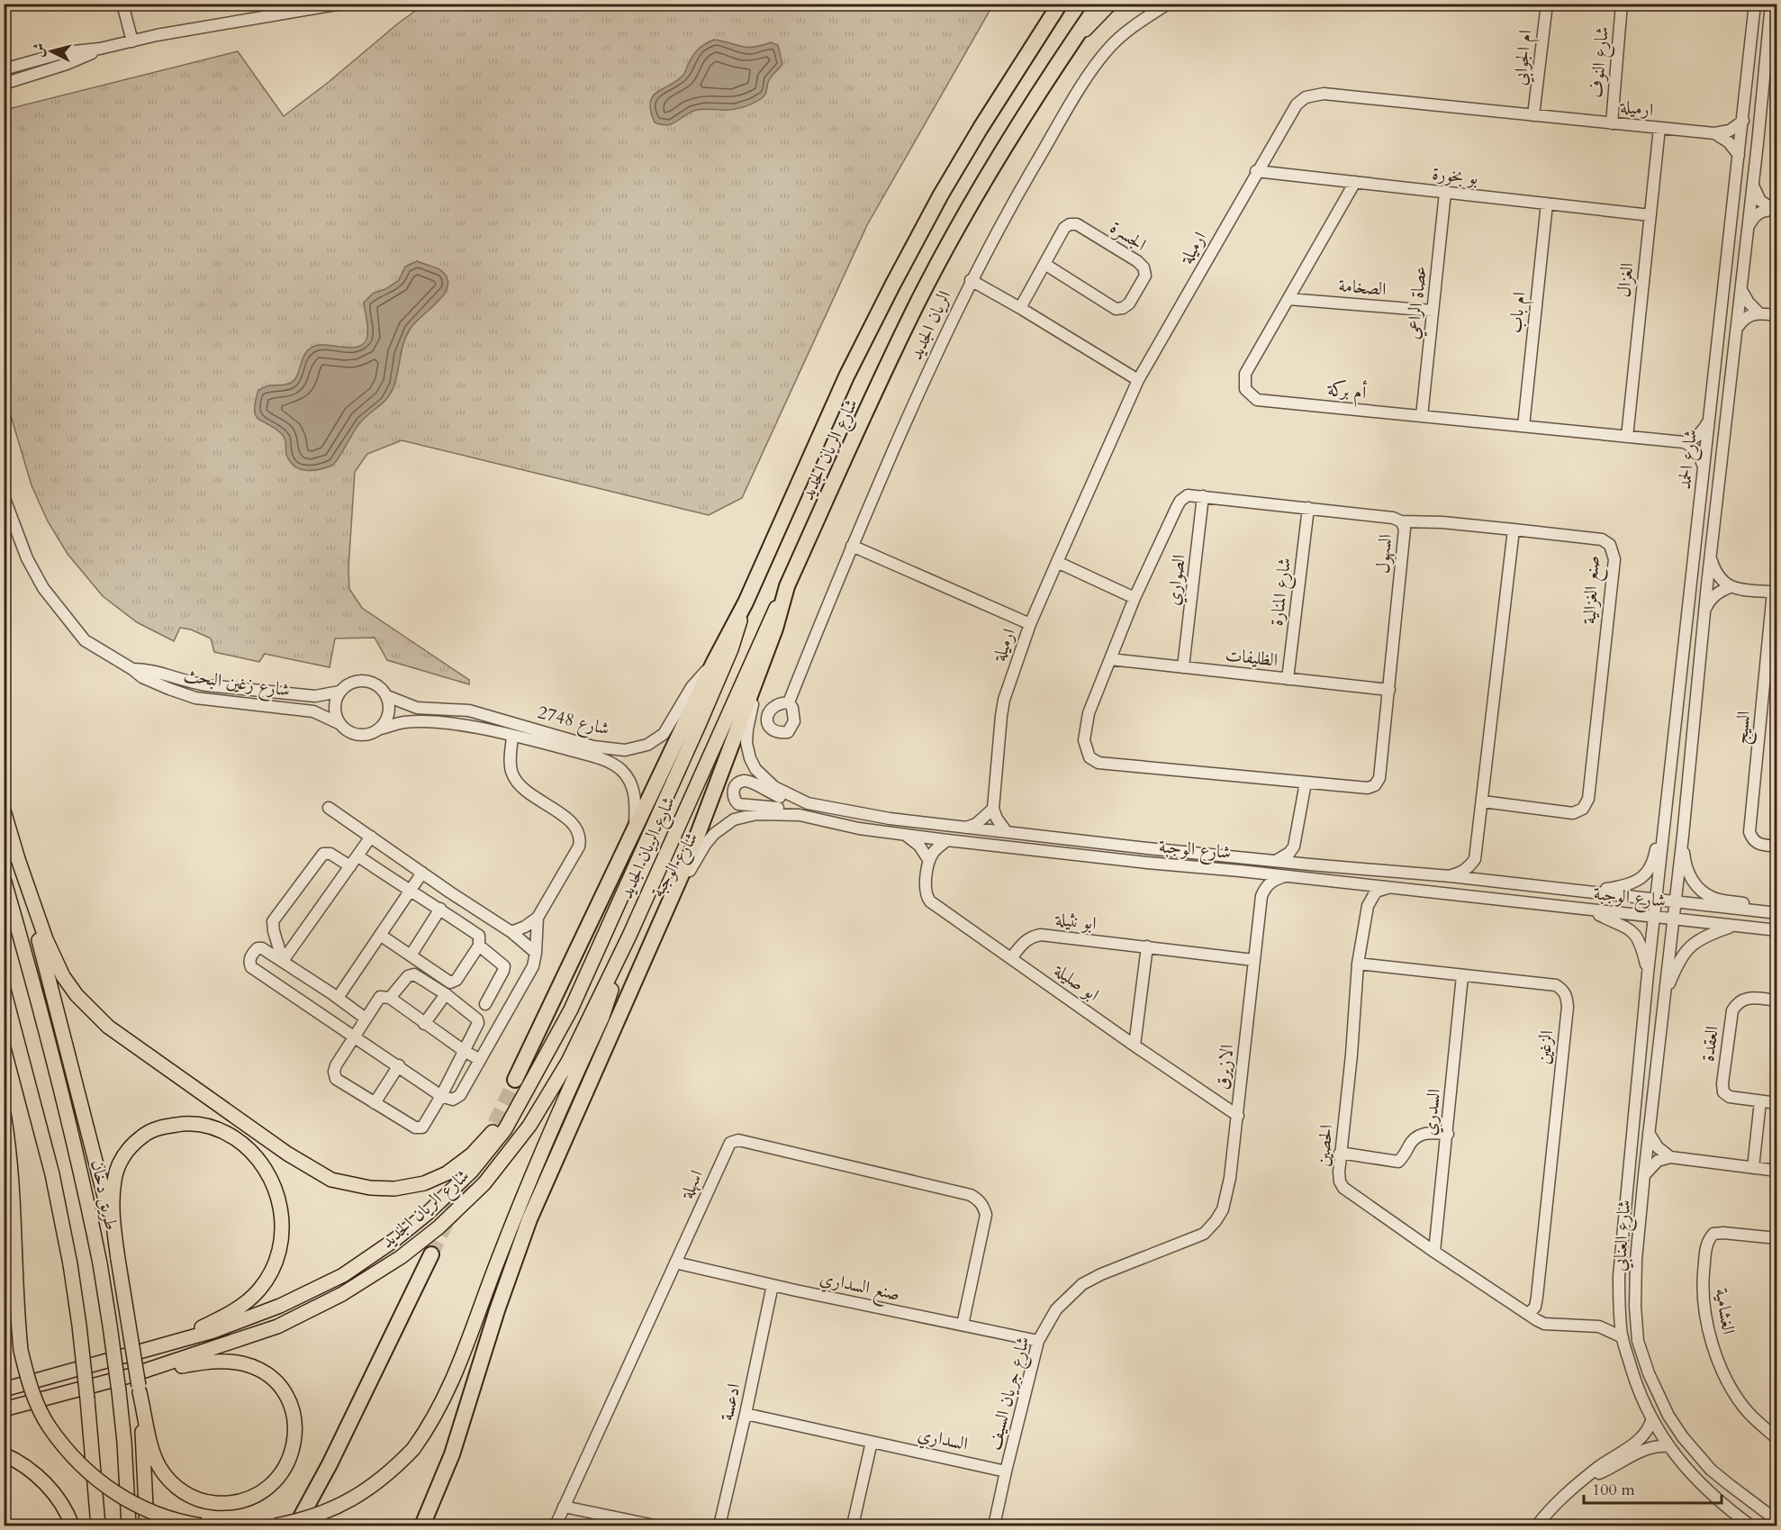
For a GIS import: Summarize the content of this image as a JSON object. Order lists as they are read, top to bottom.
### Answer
{
  "streets": {
    "highway": ["شارع الريان الجديد"],
    "main road": ["طريق دخان"],
    "street": [
      "ام الجوابي",
      "شارع النوف",
      "ارميلة",
      "بو بخورة",
      "الجسرة",
      "الغزال",
      "الصخامة",
      "عصاة الراعي",
      "ام باب",
      "الريان الجديد",
      "أم بركة",
      "شارع الحمد",
      "السهول",
      "الصواري",
      "صنع الغزالية",
      "شارع المنارة",
      "الظليفات",
      "شارع زغين البحث",
      "شارع 2748",
      "السيج",
      "شارع الوجبة",
      "ابو نثيلة",
      "ابو صليلة",
      "العقدة",
      "الزغين",
      "الازيرق",
      "السدري",
      "الحصين",
      "اسهلة",
      "شارع العنابي",
      "صنع السداري",
      "الغشامية",
      "شارع جريان السيف",
      "ادعسة",
      "السداري"
    ]
  },
  "crossings": [
    ["ام الجوابي", "ارميلة"],
    ["شارع النوف", "ارميلة"],
    ["ارميلة", "بو بخورة"],
    ["ارميلة", "الغزال"],
    ["ارميلة", "شارع الحمد"],
    ["بو بخورة", "الغزال"],
    ["بو بخورة", "عصاة الراعي"],
    ["بو بخورة", "ام باب"],
    ["بو بخورة", "أم بركة"],
    ["الغزال", "أم بركة"],
    ["الصخامة", "عصاة الراعي"],
    ["الصخامة", "أم بركة"],
    ["عصاة الراعي", "أم بركة"],
    ["ام باب", "أم بركة"],
    ["شارع الحمد", "شارع الوجبة"],
    ["شارع الحمد", "شارع العنابي"],
    ["السهول", "الصواري"],
    ["السهول", "شارع المنارة"],
    ["السهول", "الظليفات"],
    ["الصواري", "الظليفات"],
    ["شارع المنارة", "الظليفات"],
    ["شارع زغين البحث", "شارع 2748"],
    ["شارع الوجبة", "الحصين"],
    ["شارع الوجبة", "شارع العنابي"],
    ["ابو نثيلة", "ابو صليلة"],
    ["ابو نثيلة", "الازيرق"],
    ["ابو صليلة", "الازيرق"],
    ["الزغين", "السدري"],
    ["الزغين", "الحصين"],
    ["الازيرق", "شارع جريان السيف"],
    ["السدري", "الحصين"],
    ["الحصين", "شارع العنابي"],
    ["اسهلة", "صنع السداري"],
    ["صنع السداري", "شارع جريان السيف"],
    ["صنع السداري", "ادعسة"],
    ["شارع جريان السيف", "السداري"],
    ["ادعسة", "السداري"]
  ],
  "scale_bar": "100 m",
  "north": "left"
}
